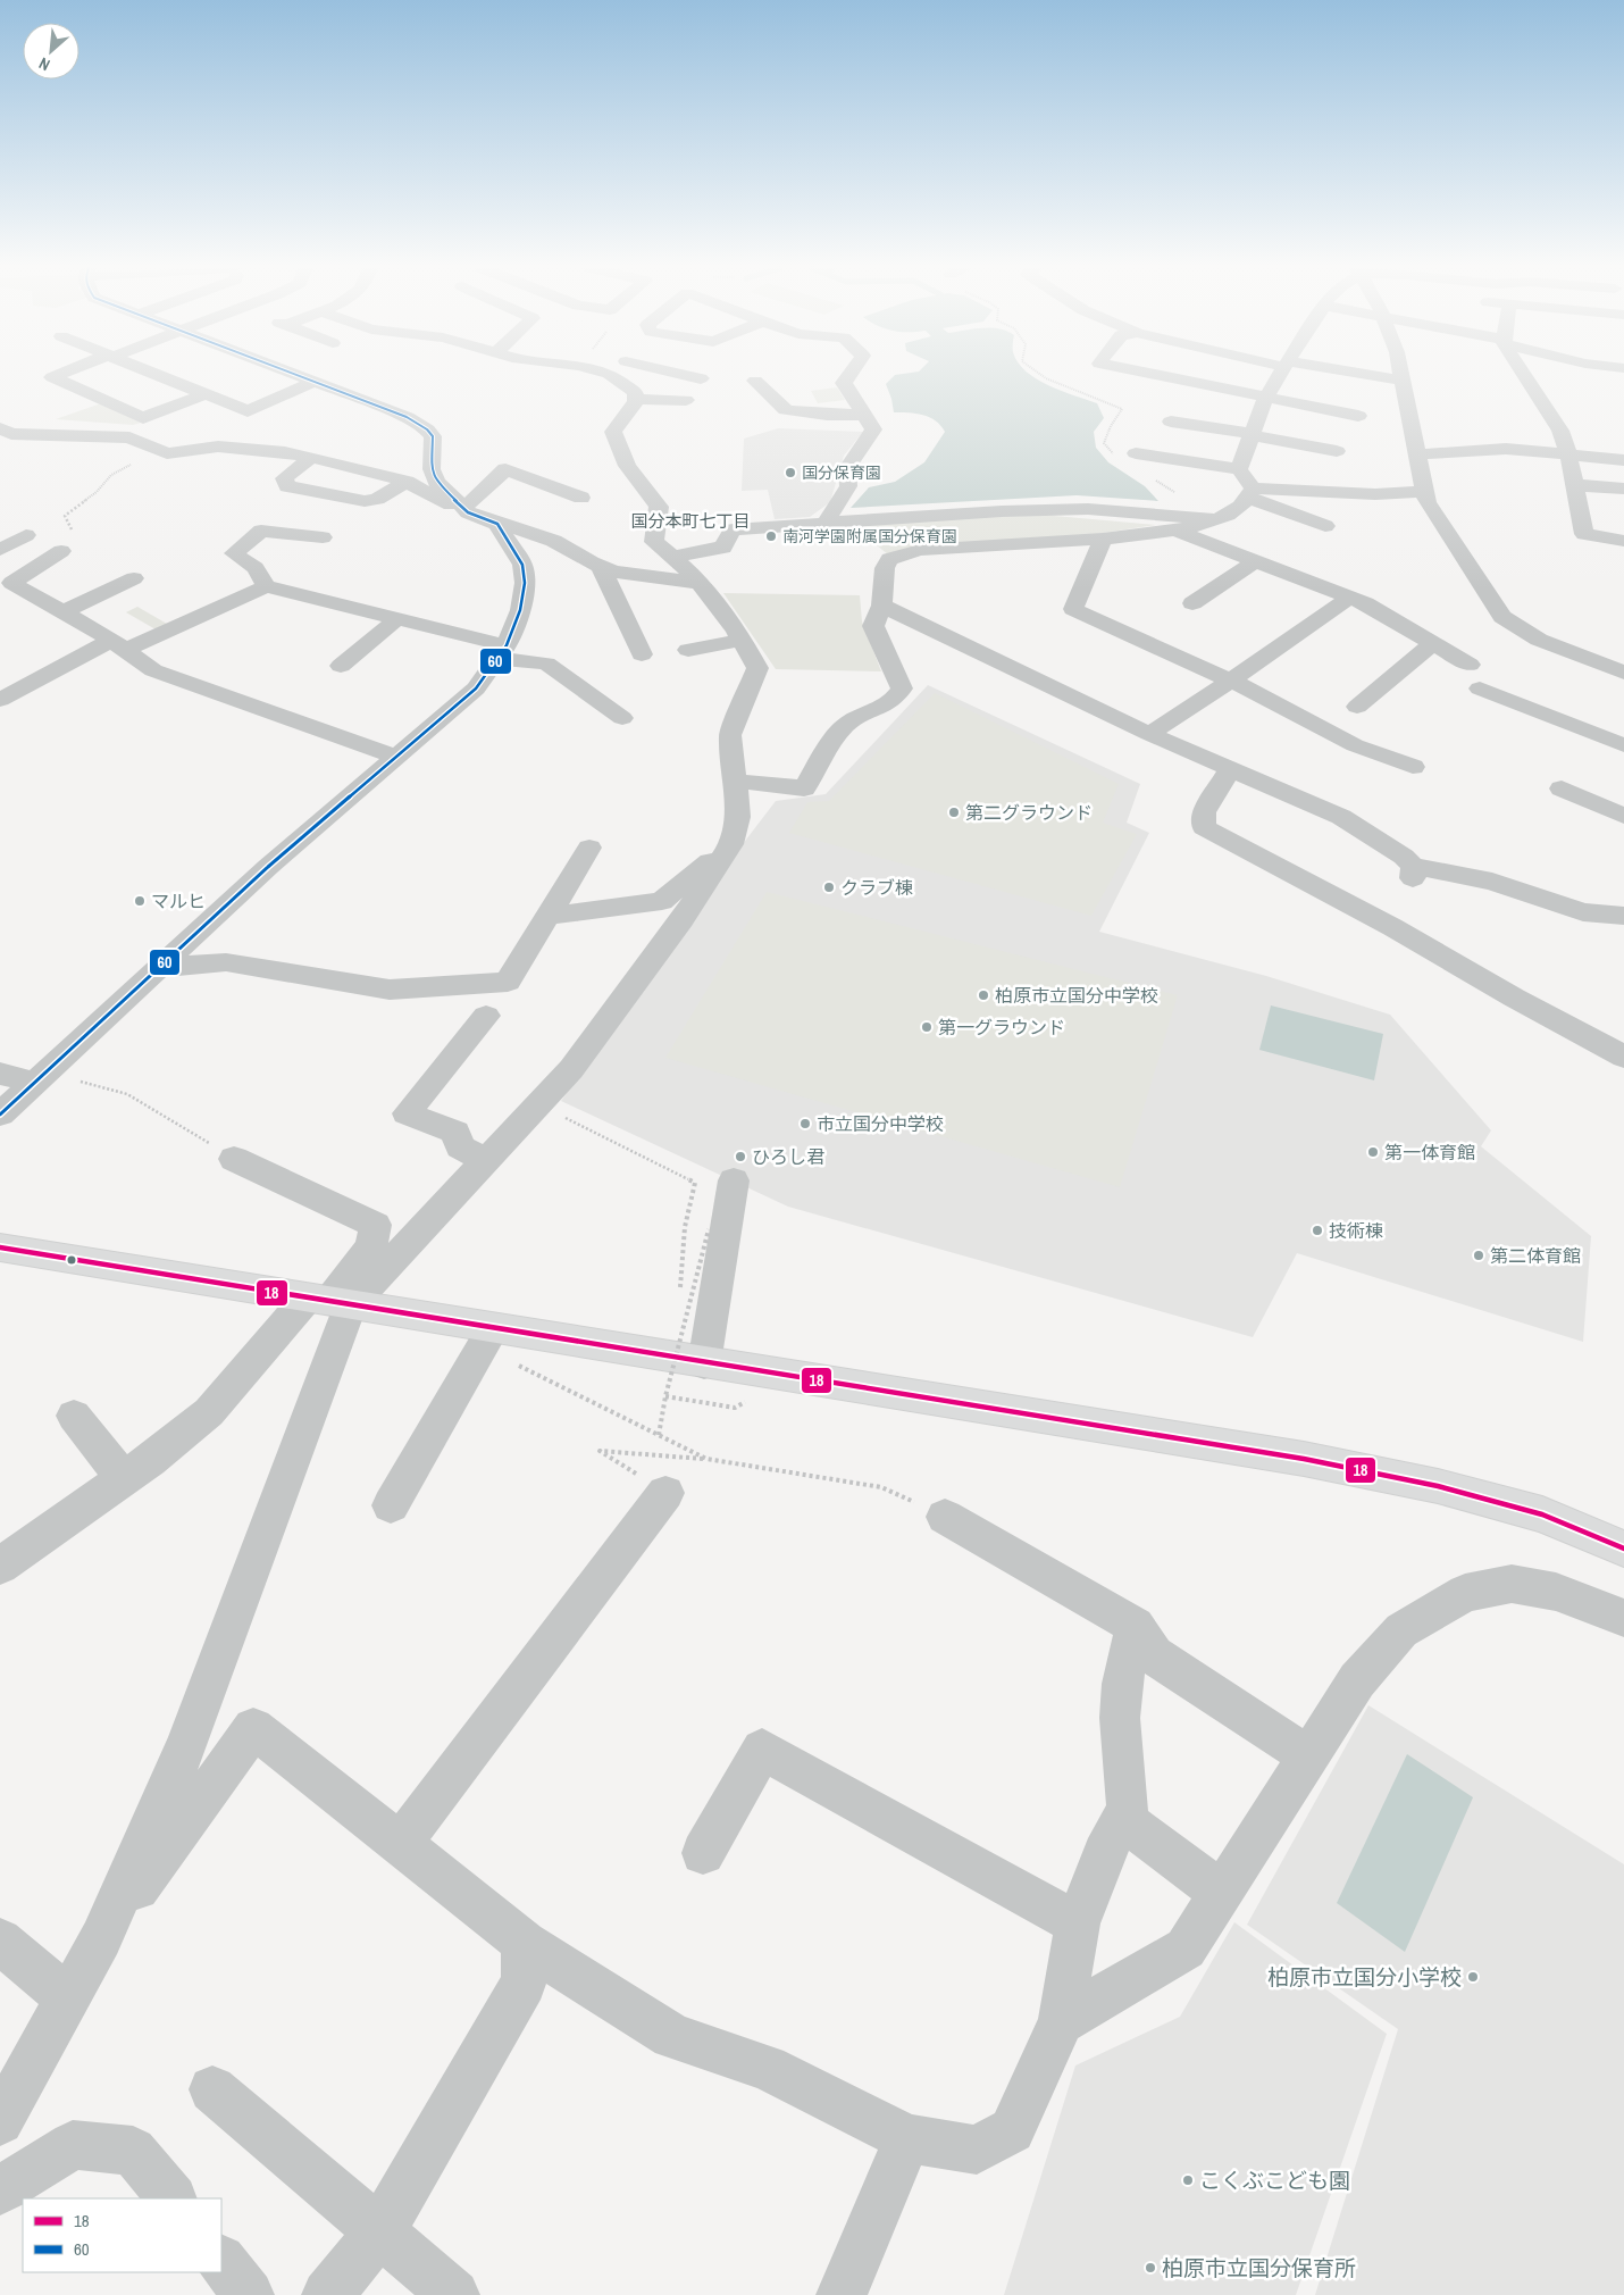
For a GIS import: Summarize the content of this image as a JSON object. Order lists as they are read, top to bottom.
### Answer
{
  "districts": ["国分本町七丁目"],
  "places": [
    "国分保育園",
    "南河学園附属国分保育園",
    "第二グラウンド",
    "クラブ棟",
    "マルヒ",
    "柏原市立国分中学校",
    "第一グラウンド",
    "市立国分中学校",
    "第一体育館",
    "ひろし君",
    "技術棟",
    "第二体育館",
    "柏原市立国分小学校",
    "こくぶこども園",
    "柏原市立国分保育所"
  ],
  "lines": ["transit line 60", "transit line 18"],
  "legend": ["18", "60"],
  "north": "bottom left"
}
